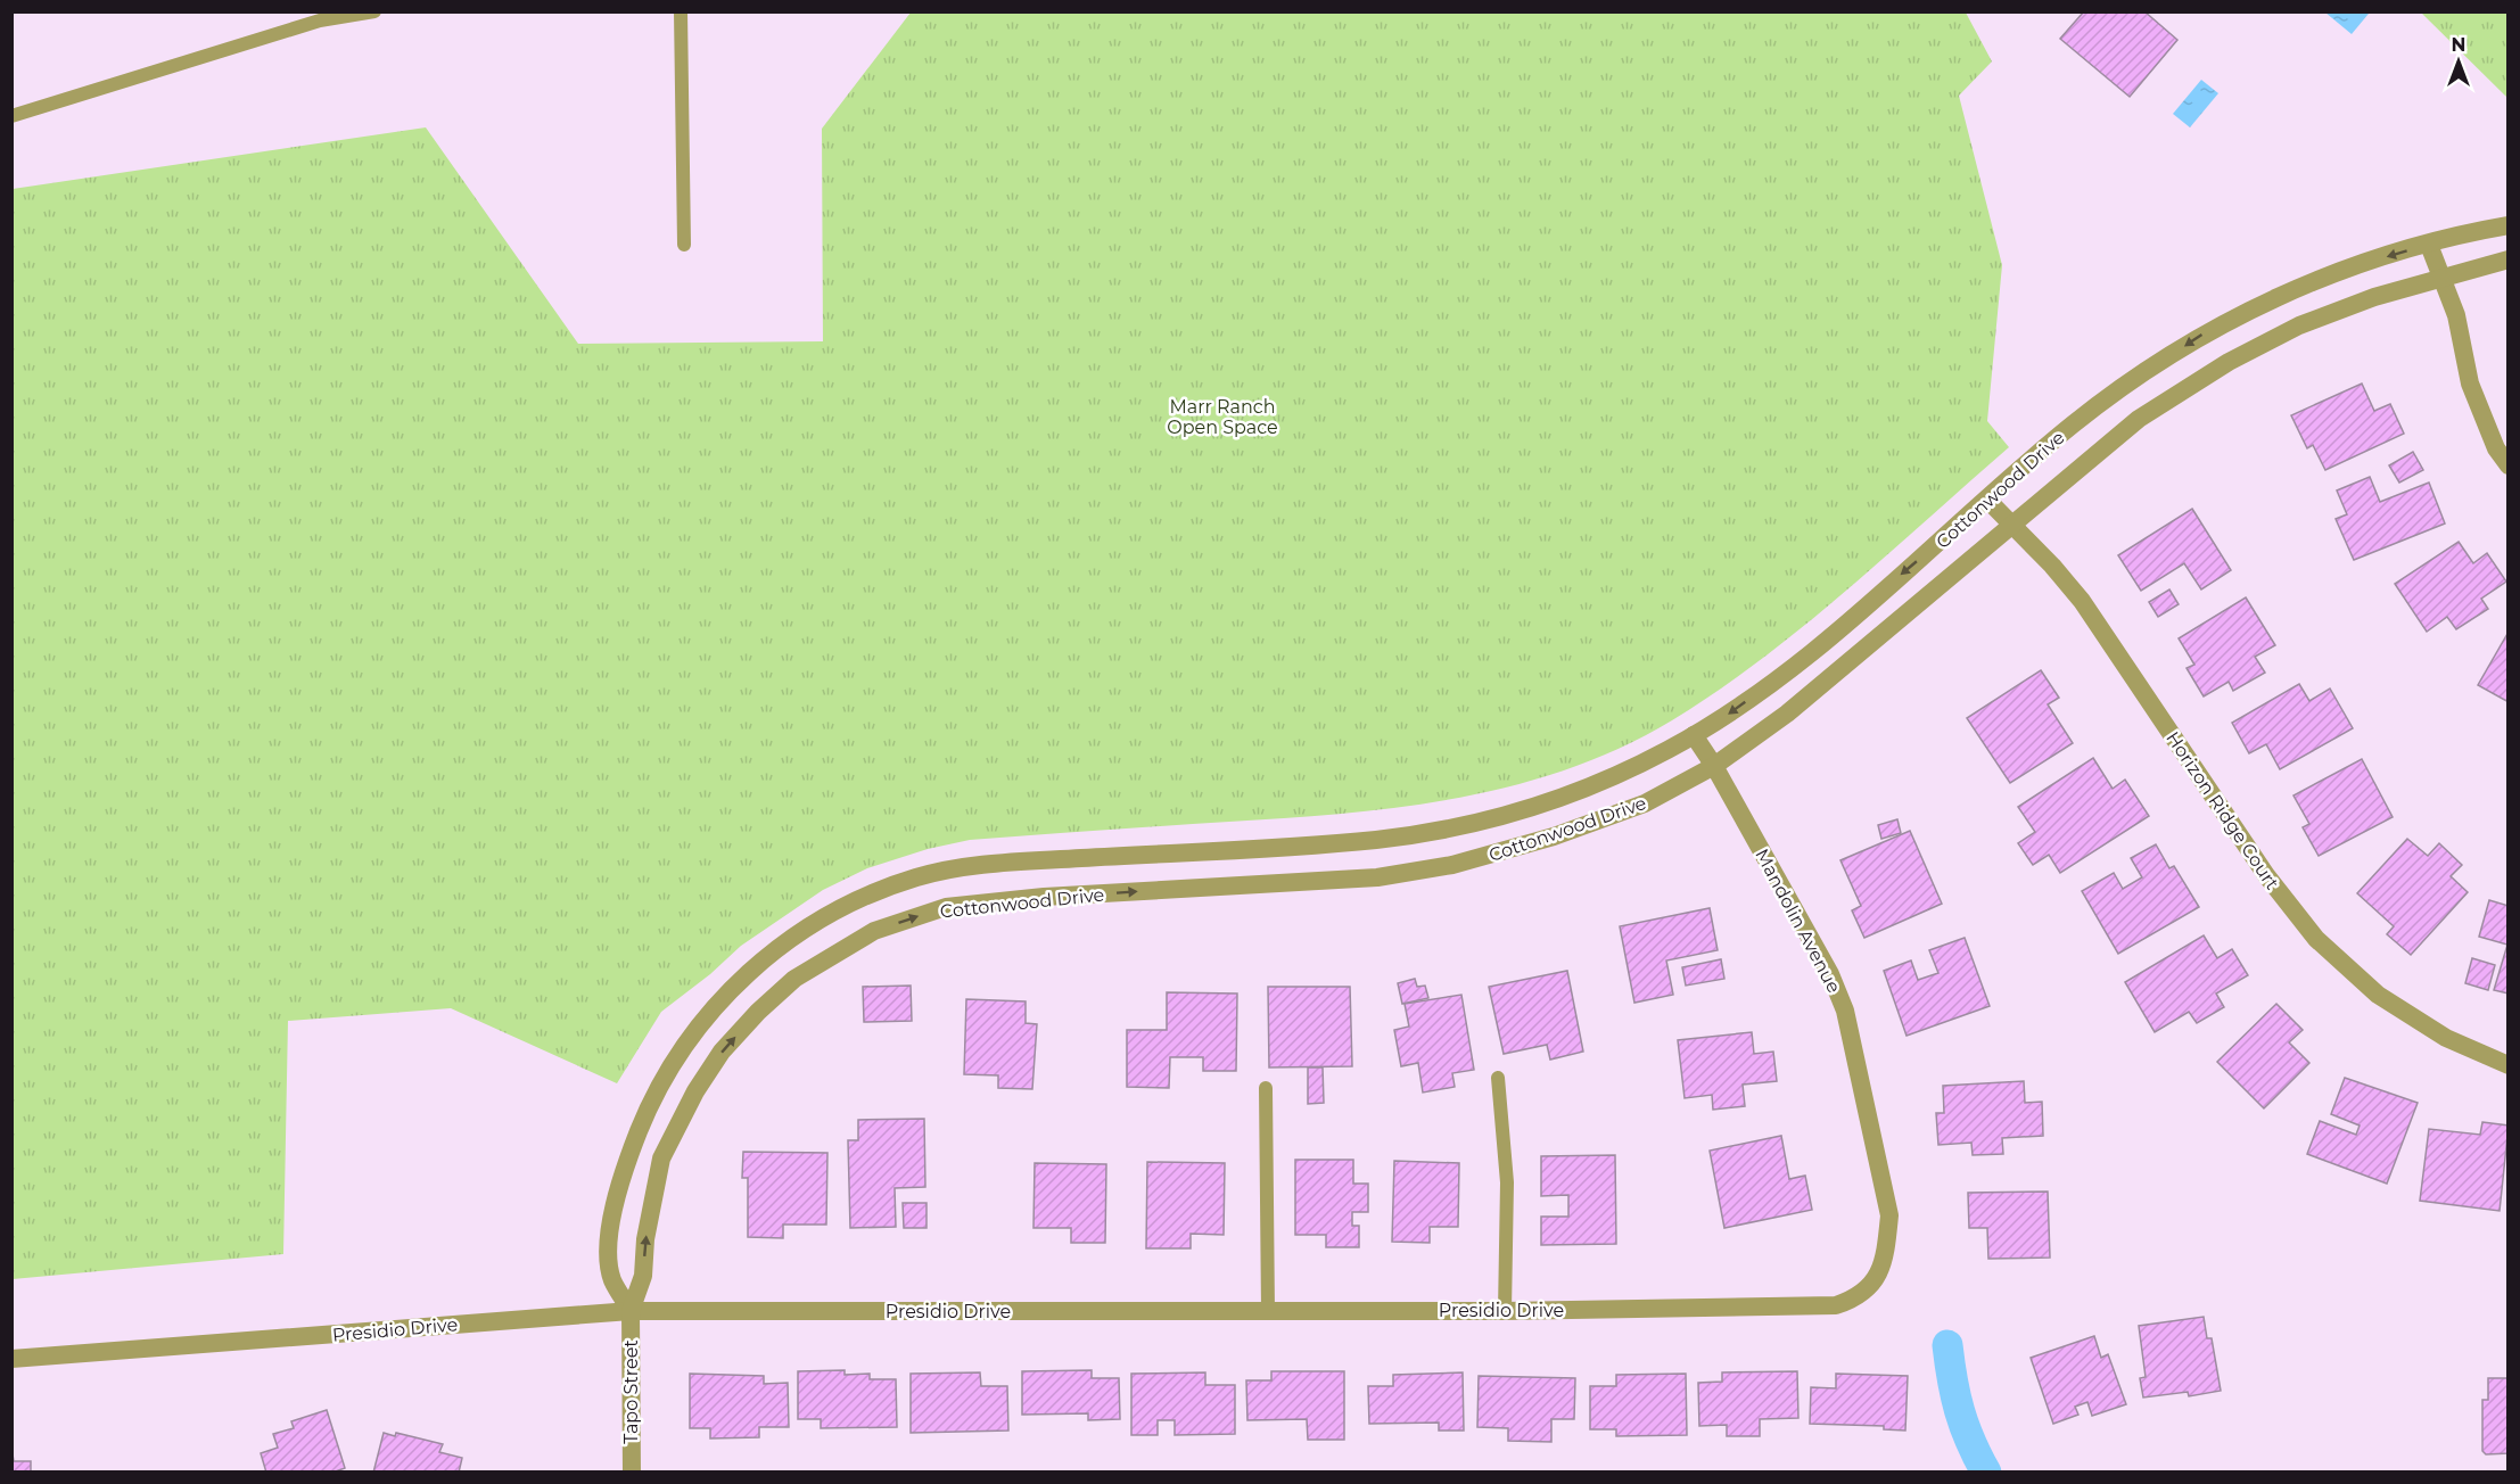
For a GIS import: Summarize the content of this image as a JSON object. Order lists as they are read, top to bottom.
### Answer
{
  "streets": {
    "street": [
      "Cottonwood Drive",
      "Horizon Ridge Court",
      "Mandolin Avenue",
      "Presidio Drive",
      "Tapo Street"
    ]
  },
  "crossings": [
    ["Cottonwood Drive", "Horizon Ridge Court"],
    ["Cottonwood Drive", "Mandolin Avenue"],
    ["Cottonwood Drive", "Presidio Drive"],
    ["Cottonwood Drive", "Tapo Street"],
    ["Mandolin Avenue", "Presidio Drive"],
    ["Presidio Drive", "Tapo Street"]
  ],
  "parks": ["Marr Ranch Open Space"],
  "north": "top"
}
